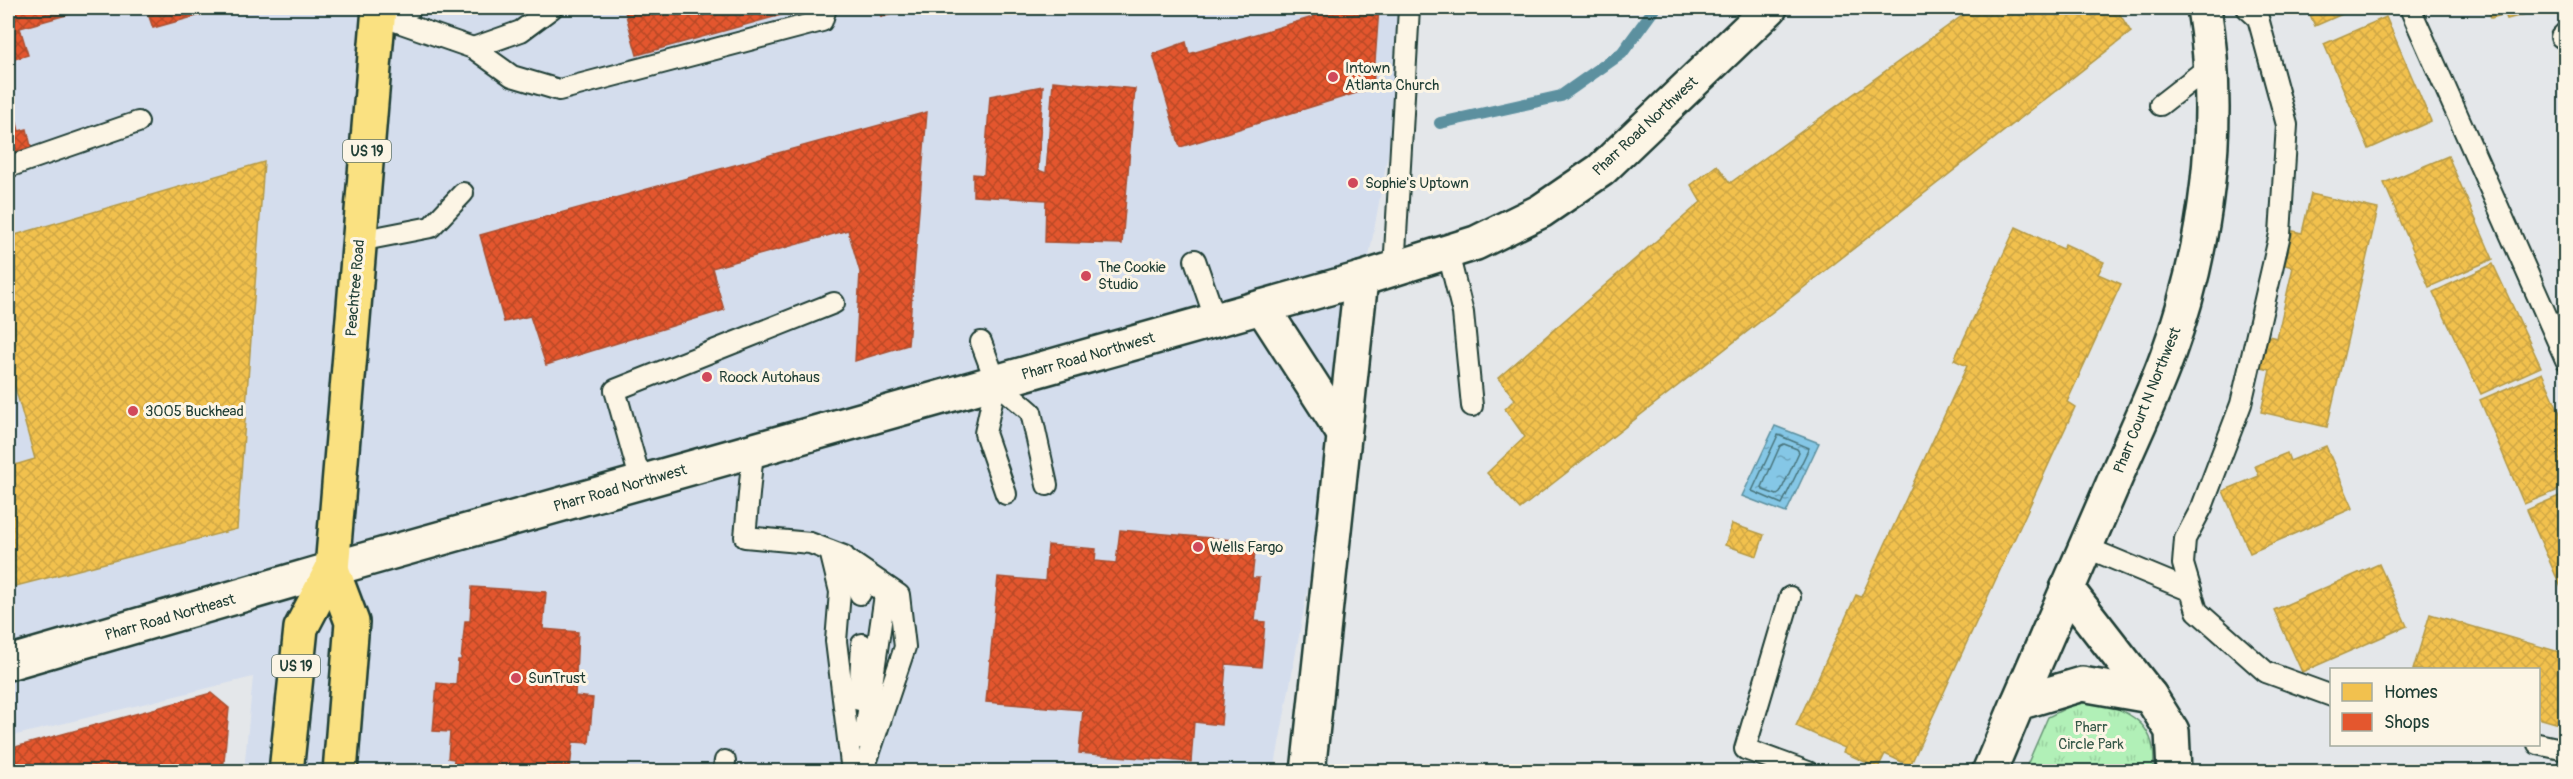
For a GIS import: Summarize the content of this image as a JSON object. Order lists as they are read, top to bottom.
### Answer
{
  "streets": {
    "highway": ["US 19", "Peachtree Road"],
    "street": ["Pharr Road Northwest", "Pharr Court N Northwest", "Pharr Road Northeast"]
  },
  "crossings": [
    ["Pharr Road Northwest", "US 19"],
    ["Pharr Road Northwest", "Peachtree Road"],
    ["Pharr Road Northwest", "Pharr Road Northeast"],
    ["US 19", "Peachtree Road"],
    ["US 19", "Pharr Road Northeast"],
    ["Peachtree Road", "Pharr Road Northeast"]
  ],
  "parks": ["Pharr Circle Park"],
  "places": [
    "Intown Atlanta Church",
    "Sophie's Uptown",
    "The Cookie Studio",
    "Roock Autohaus",
    "3005 Buckhead",
    "Wells Fargo",
    "SunTrust"
  ],
  "legend": ["Homes", "Shops"]
}
